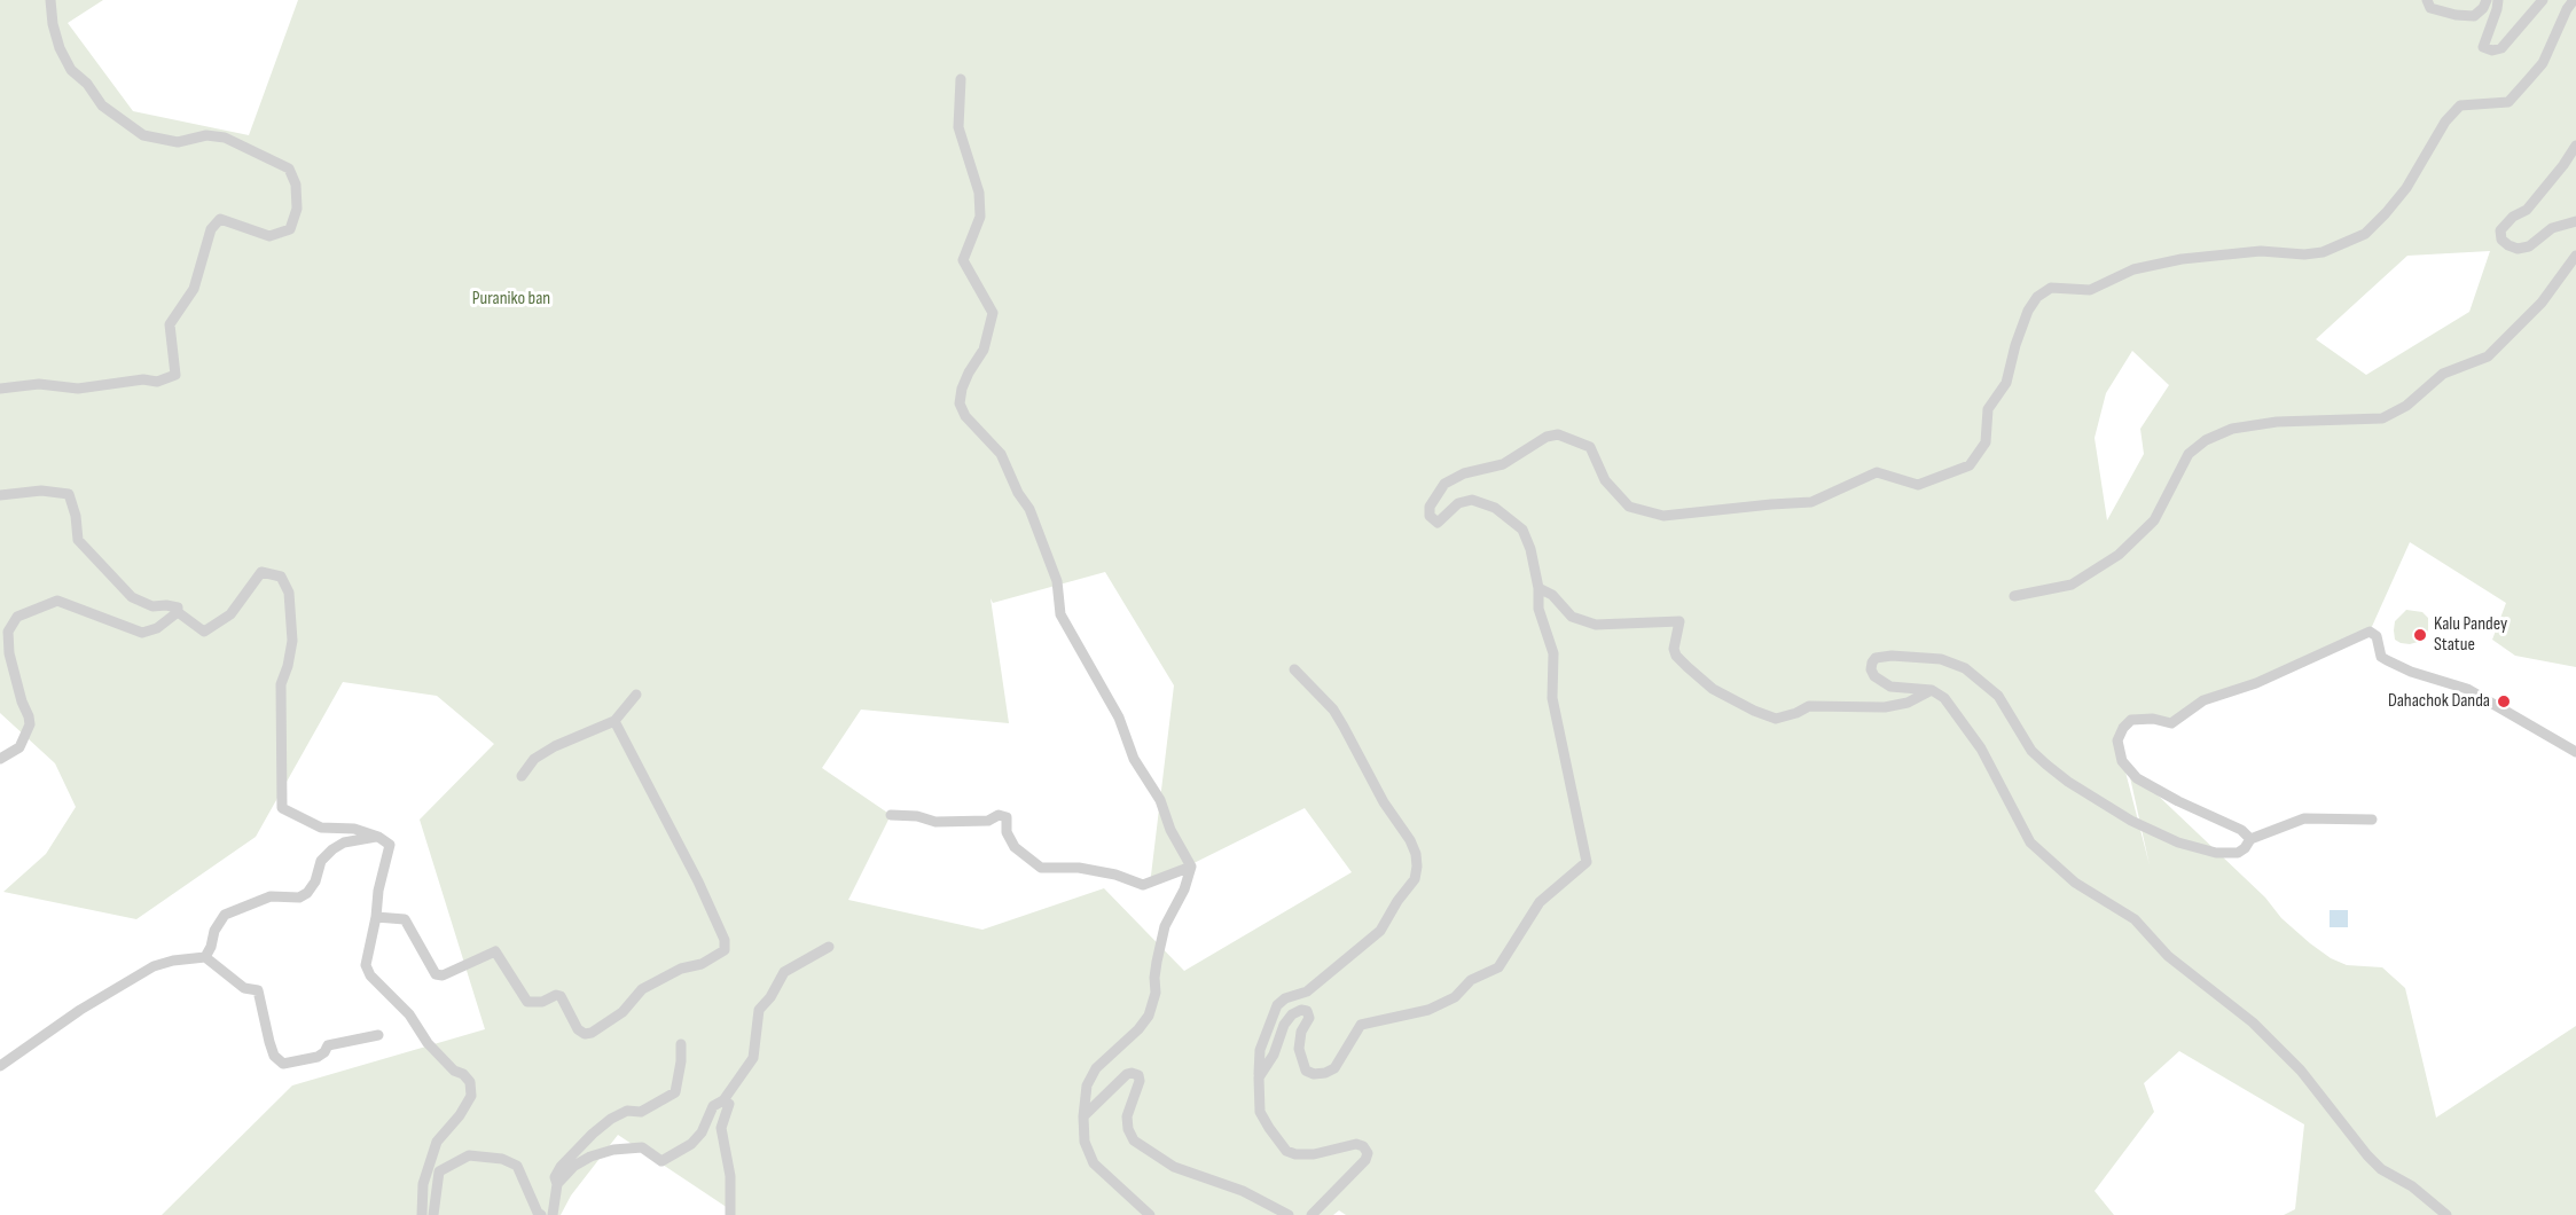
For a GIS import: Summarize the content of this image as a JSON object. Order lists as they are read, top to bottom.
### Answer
{
  "parks": ["Puraniko ban"],
  "places": ["Kalu Pandey Statue", "Dahachok Danda"]
}
